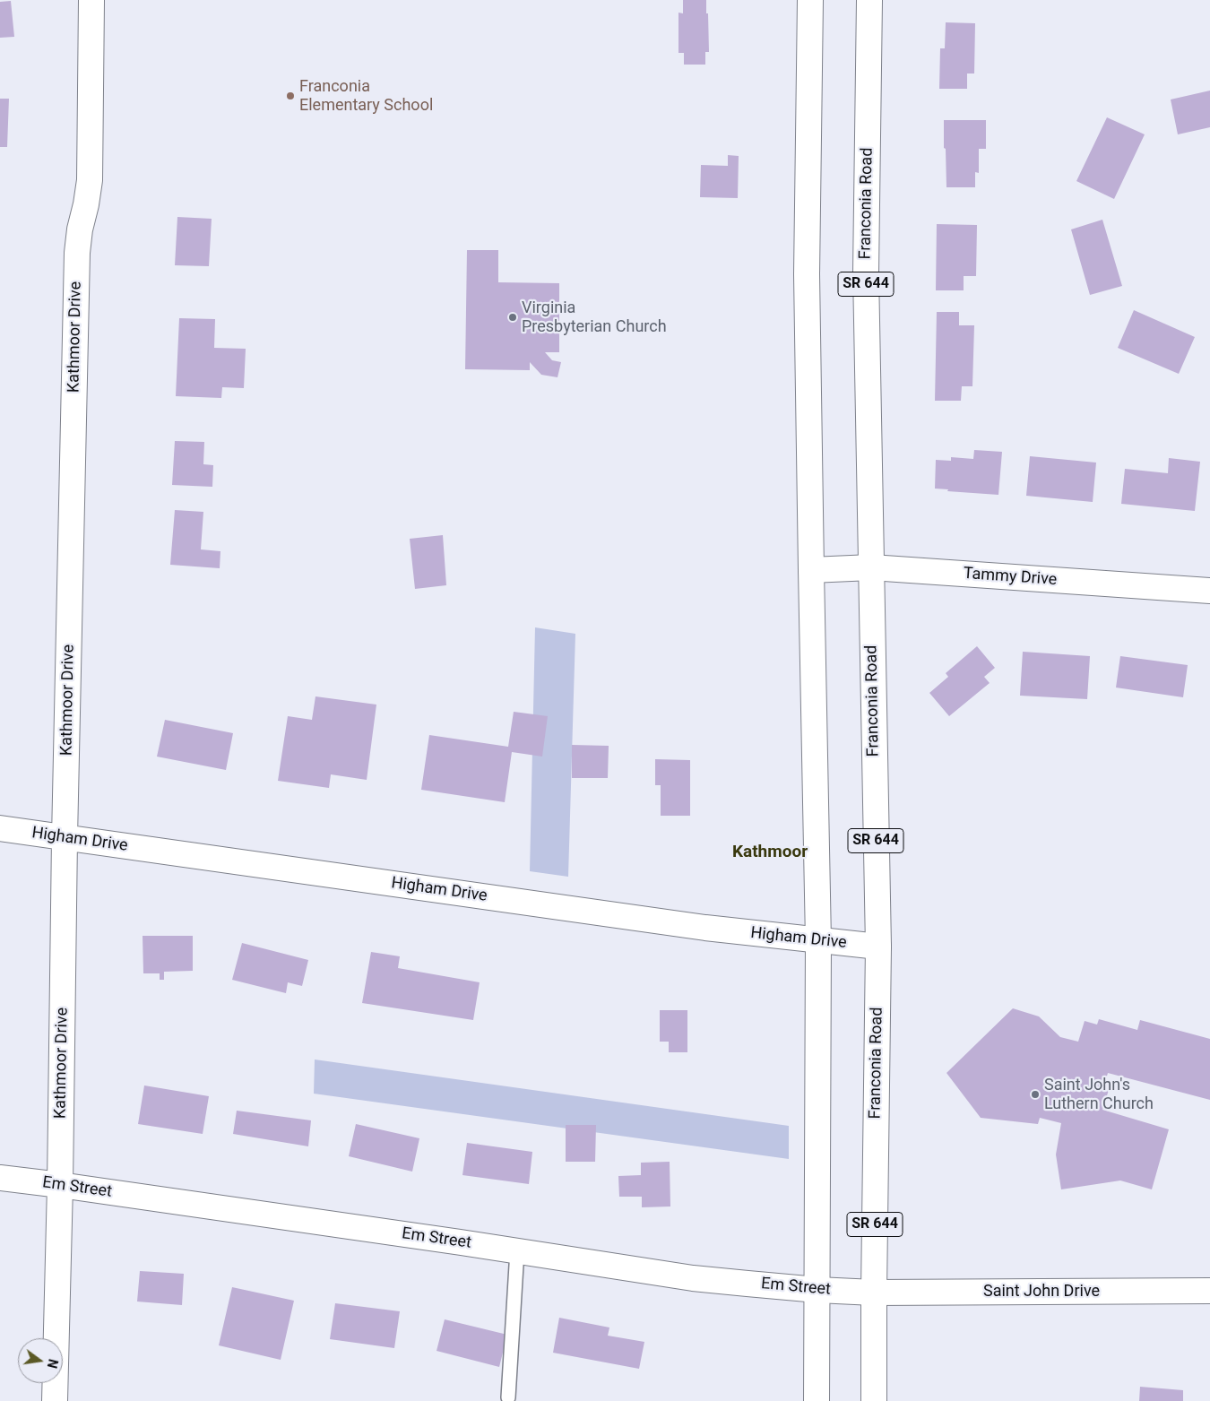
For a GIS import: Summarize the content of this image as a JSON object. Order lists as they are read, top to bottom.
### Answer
{
  "streets": {
    "street": [
      "Franconia Road",
      "SR 644",
      "Kathmoor Drive",
      "Tammy Drive",
      "Higham Drive",
      "Em Street",
      "Saint John Drive"
    ]
  },
  "crossings": [
    ["Franconia Road", "Tammy Drive"],
    ["Franconia Road", "Higham Drive"],
    ["Franconia Road", "Em Street"],
    ["Franconia Road", "Saint John Drive"],
    ["Kathmoor Drive", "Higham Drive"],
    ["Kathmoor Drive", "Em Street"],
    ["Em Street", "Saint John Drive"]
  ],
  "districts": ["Kathmoor"],
  "places": ["Franconia Elementary School", "Virginia Presbyterian Church", "Saint John's Luthern Church"],
  "north": "right"
}
